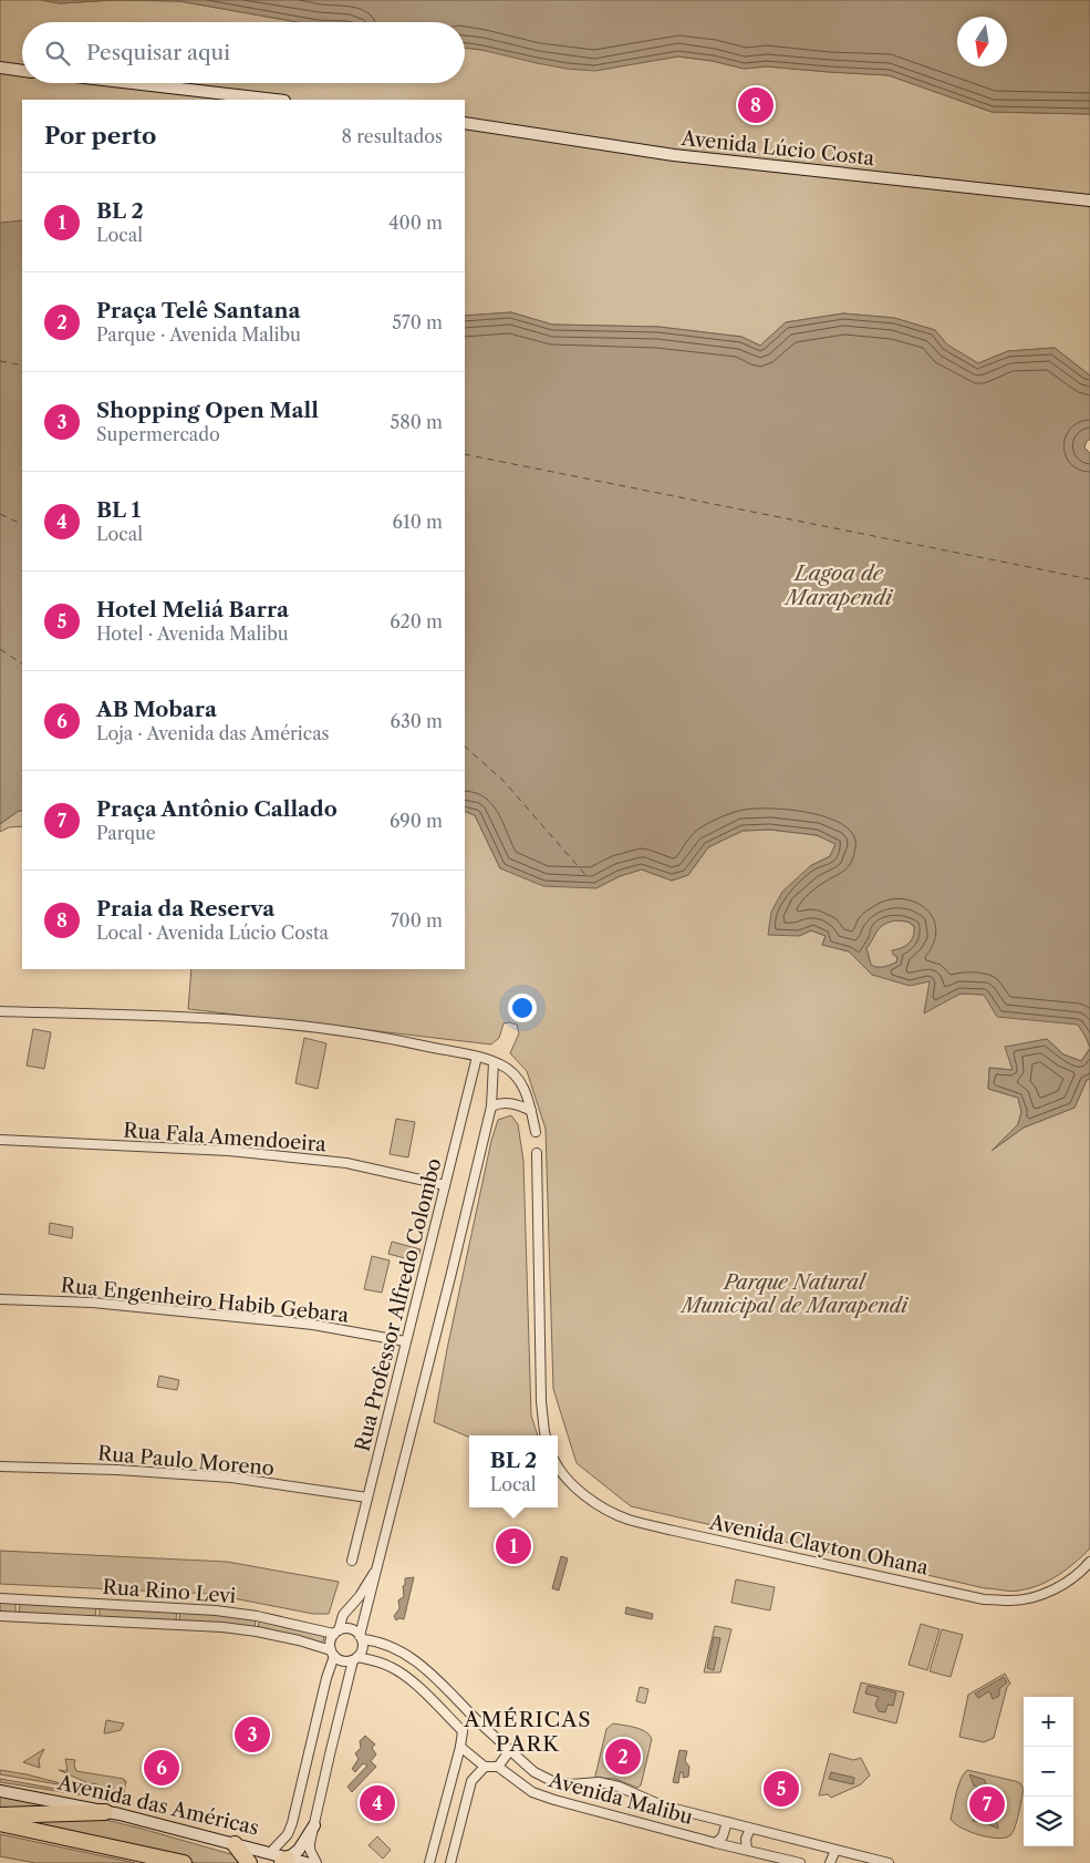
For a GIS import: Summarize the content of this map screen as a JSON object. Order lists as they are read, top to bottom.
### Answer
{
  "streets": {
    "main road": ["Avenida Lúcio Costa", "Avenida das Américas"],
    "street": [
      "Rua Fala Amendoeira",
      "Rua Engenheiro Habib Gebara",
      "Rua Professor Alfredo Colombo",
      "Rua Paulo Moreno",
      "Avenida Clayton Ohana",
      "Rua Rino Levi",
      "Avenida Malibu"
    ]
  },
  "crossings": [
    ["Rua Fala Amendoeira", "Rua Professor Alfredo Colombo"],
    ["Rua Engenheiro Habib Gebara", "Rua Professor Alfredo Colombo"],
    ["Rua Professor Alfredo Colombo", "Rua Paulo Moreno"],
    ["Rua Rino Levi", "Avenida Malibu"]
  ],
  "districts": ["AMÉRICAS PARK"],
  "water": ["Lagoa de Marapendi"],
  "parks": ["Parque Natural Municipal de Marapendi"],
  "north": "bottom",
  "page": {
    "search": "Pesquisar aqui",
    "pins": [
      "8",
      "1",
      "3",
      "2",
      "6",
      "5",
      "4",
      "7"
    ],
    "heading": ["Por perto", "8 resultados"],
    "list": [
      {
        "mark": "1",
        "name": "BL 2",
        "note": "Local",
        "value": "400 m"
      },
      {
        "mark": "2",
        "name": "Praça Telê Santana",
        "note": "Parque · Avenida Malibu",
        "value": "570 m"
      },
      {
        "mark": "3",
        "name": "Shopping Open Mall",
        "note": "Supermercado",
        "value": "580 m"
      },
      {
        "mark": "4",
        "name": "BL 1",
        "note": "Local",
        "value": "610 m"
      },
      {
        "mark": "5",
        "name": "Hotel Meliá Barra",
        "note": "Hotel · Avenida Malibu",
        "value": "620 m"
      },
      {
        "mark": "6",
        "name": "AB Mobara",
        "note": "Loja · Avenida das Américas",
        "value": "630 m"
      },
      {
        "mark": "7",
        "name": "Praça Antônio Callado",
        "note": "Parque",
        "value": "690 m"
      },
      {
        "mark": "8",
        "name": "Praia da Reserva",
        "note": "Local · Avenida Lúcio Costa",
        "value": "700 m"
      }
    ],
    "popup": ["BL 2", "Local"],
    "map_buttons": ["+", "−"]
  }
}
